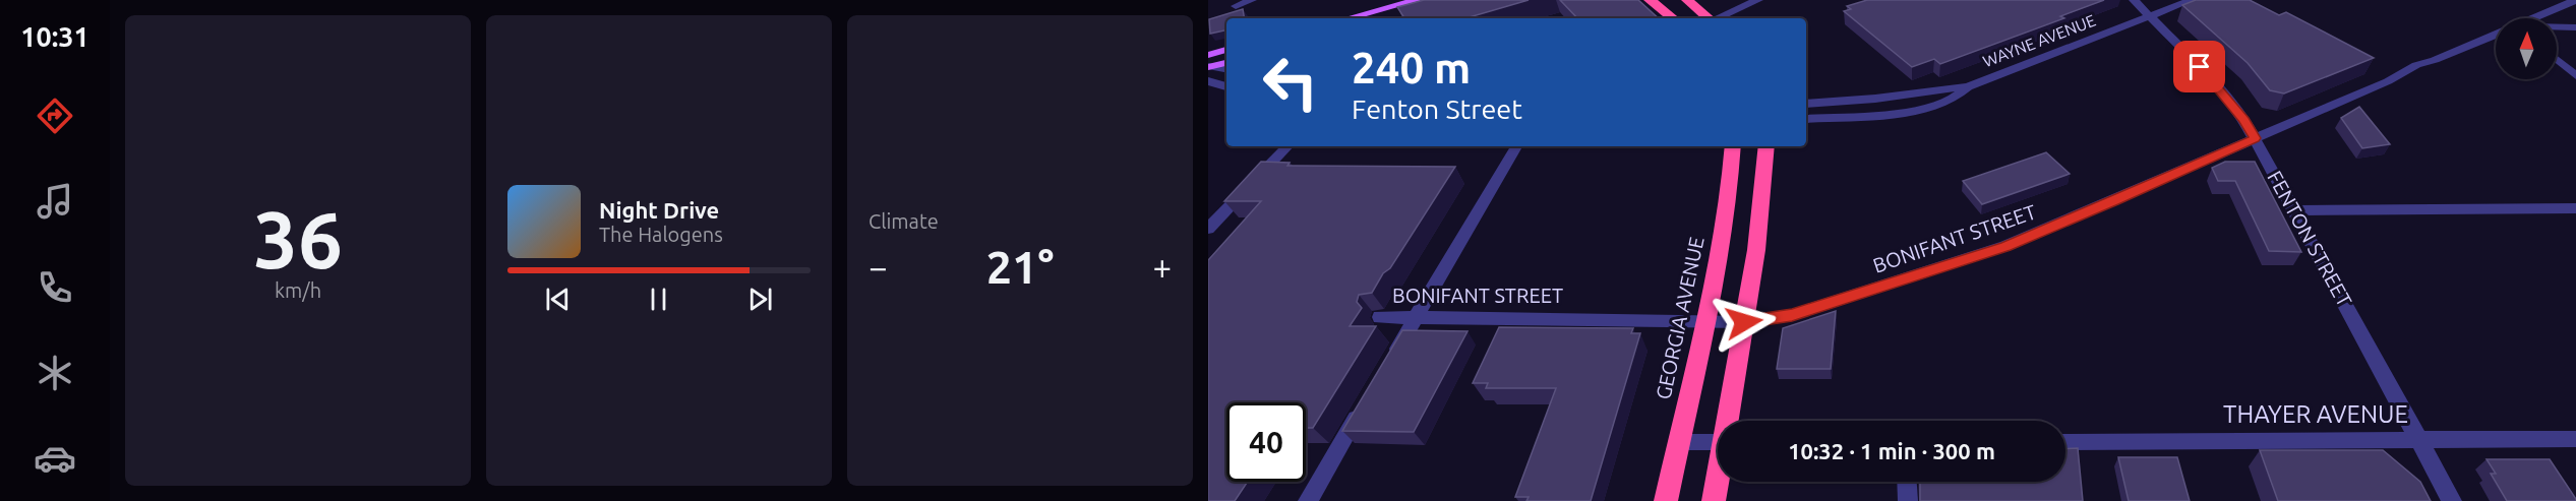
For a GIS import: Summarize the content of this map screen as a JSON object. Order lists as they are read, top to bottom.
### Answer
{
  "streets": {
    "highway": ["GEORGIA AVENUE"],
    "street": [
      "WAYNE AVENUE",
      "BONIFANT STREET",
      "FENTON STREET",
      "THAYER AVENUE"
    ]
  },
  "crossings": [
    ["WAYNE AVENUE", "FENTON STREET"],
    ["BONIFANT STREET", "FENTON STREET"],
    ["BONIFANT STREET", "GEORGIA AVENUE"],
    ["FENTON STREET", "THAYER AVENUE"]
  ],
  "north": "top",
  "page": {
    "tabs": "10:31",
    "tile": [
      ["36", "km/h"],
      "Climate"
    ],
    "turn": ["240 m", "Fenton Street"],
    "song": ["Night Drive", "The Halogens"],
    "heat": ["−", "21°", "+"],
    "limit": "40",
    "trip": "10:32 · 1 min · 300 m"
  }
}
